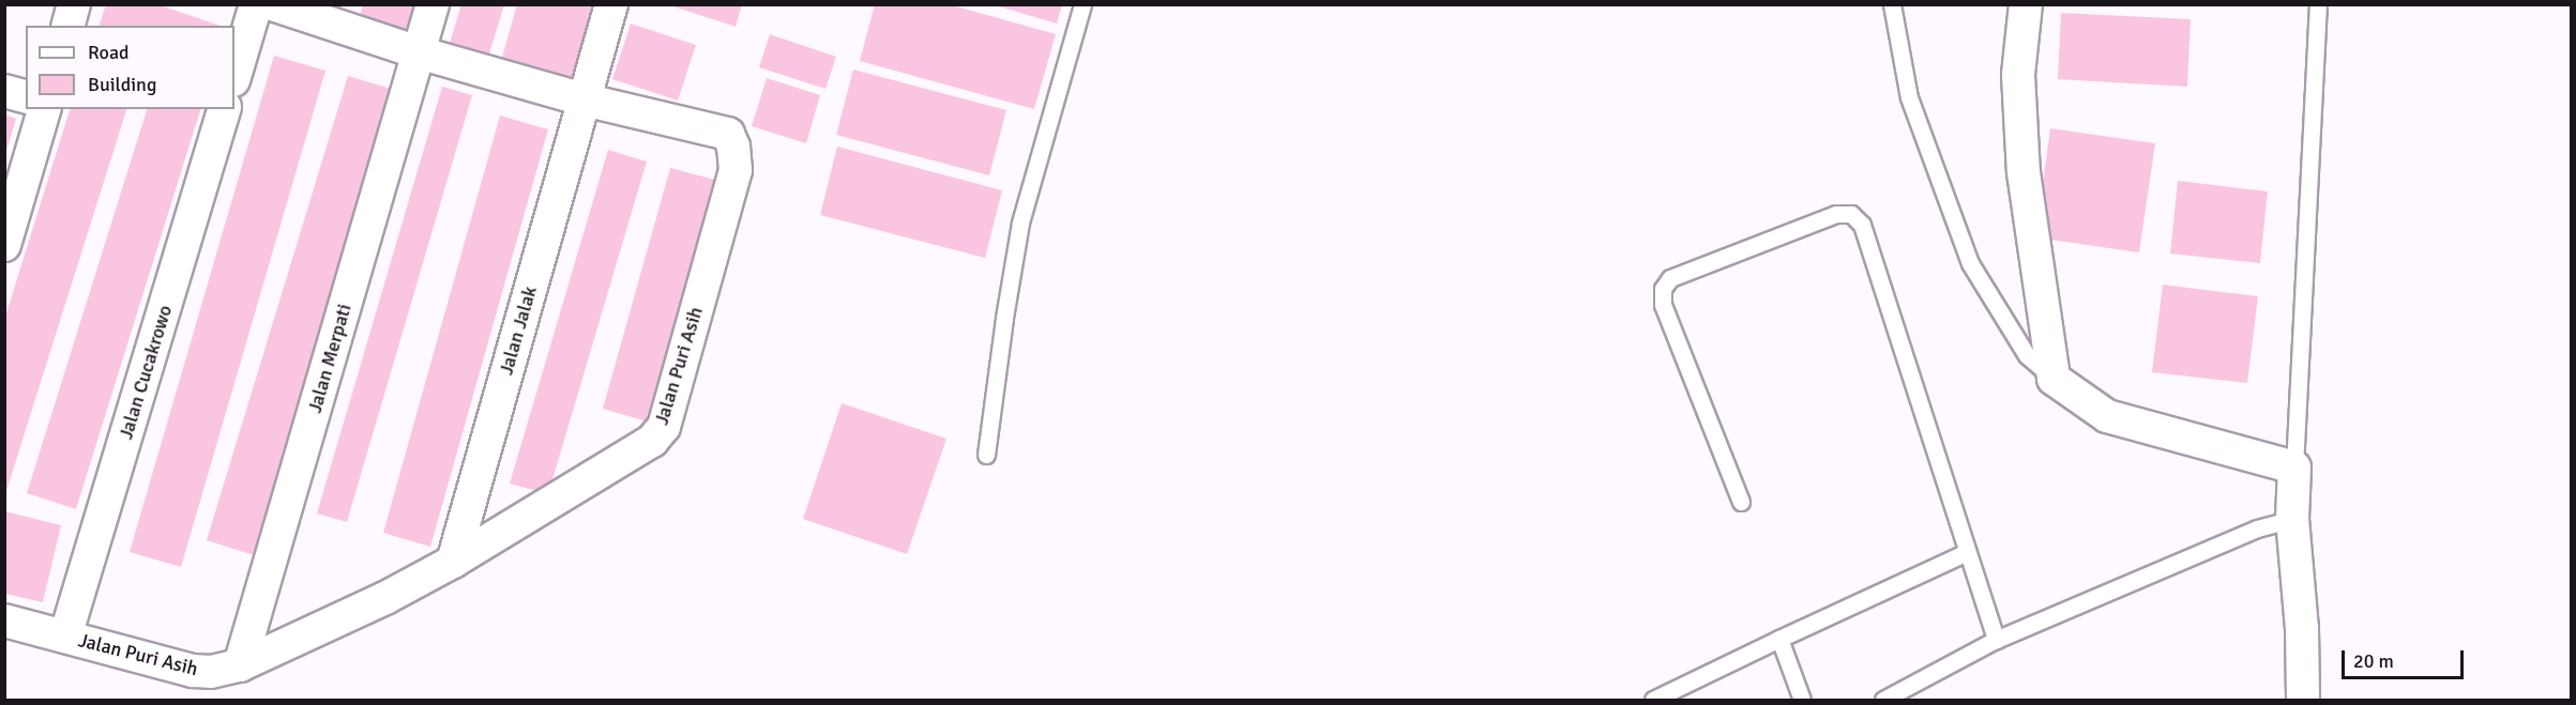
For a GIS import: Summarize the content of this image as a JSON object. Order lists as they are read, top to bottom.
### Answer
{
  "streets": {
    "street": [
      "Jalan Jalak",
      "Jalan Merpati",
      "Jalan Puri Asih",
      "Jalan Cucakrowo"
    ]
  },
  "crossings": [
    ["Jalan Jalak", "Jalan Puri Asih"],
    ["Jalan Merpati", "Jalan Puri Asih"],
    ["Jalan Puri Asih", "Jalan Cucakrowo"]
  ],
  "legend": ["Road", "Building"],
  "scale_bar": "20 m"
}
